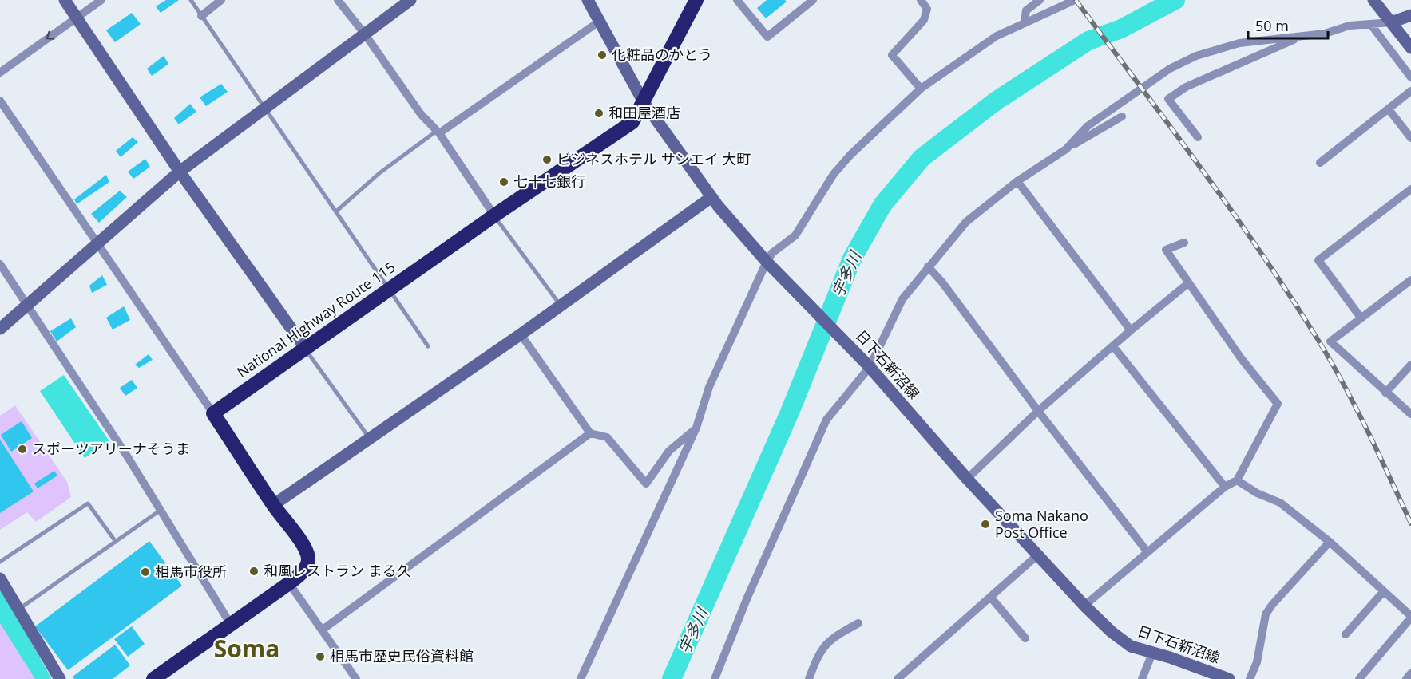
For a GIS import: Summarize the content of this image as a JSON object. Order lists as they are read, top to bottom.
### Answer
{
  "streets": {
    "highway": ["National Highway Route 115"],
    "street": ["日下石新沼線"]
  },
  "crossings": [
    ["National Highway Route 115", "日下石新沼線"]
  ],
  "districts": ["Soma"],
  "water": ["宇多川"],
  "places": [
    "化粧品のかとう",
    "和田屋酒店",
    "ビジネスホテル サンエイ 大町",
    "七十七銀行",
    "スポーツアリーナそうま",
    "Soma Nakano Post Office",
    "和風レストラン まる久",
    "相馬市役所",
    "相馬市歴史民俗資料館"
  ],
  "scale_bar": "50 m"
}
